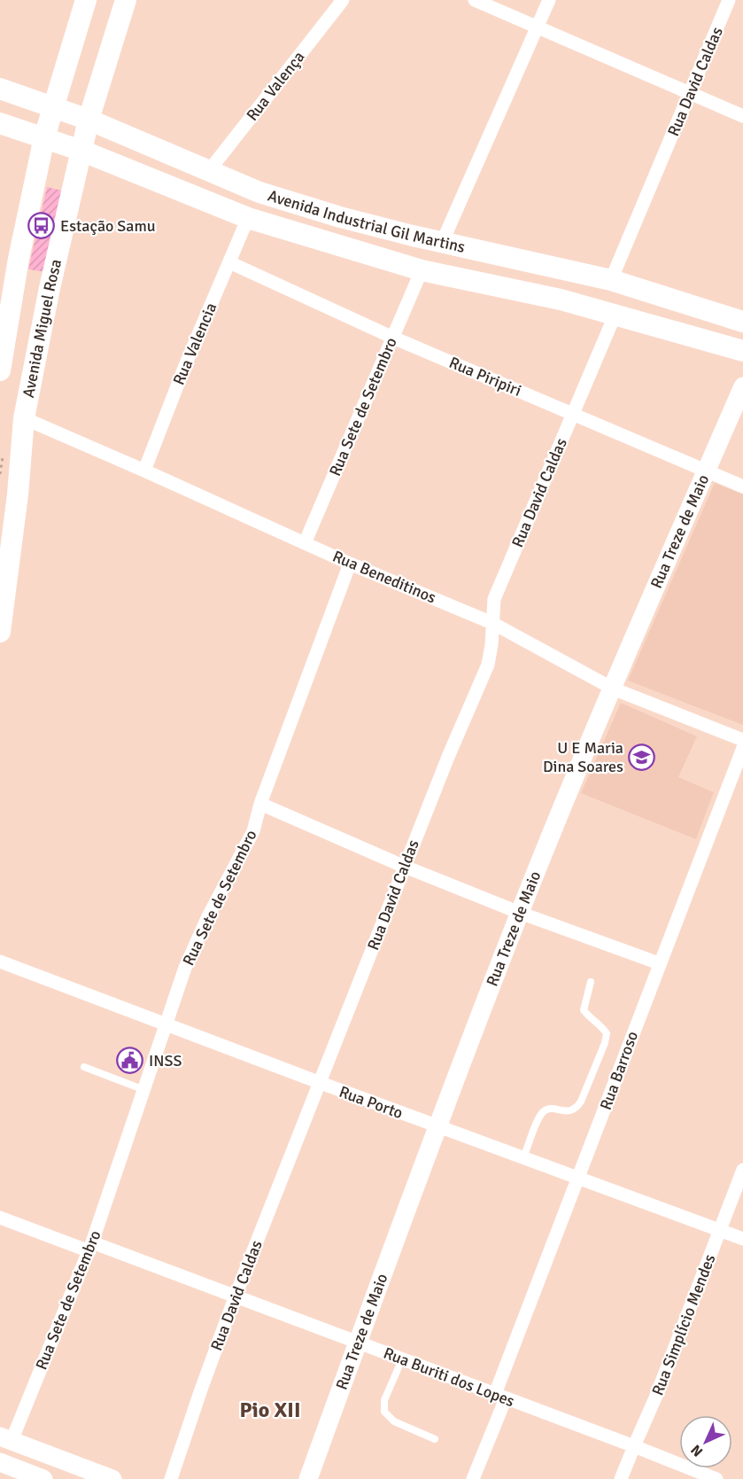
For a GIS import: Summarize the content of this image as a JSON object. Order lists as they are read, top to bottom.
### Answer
{
  "streets": {
    "main road": ["Avenida Industrial Gil Martins", "Avenida Miguel Rosa"],
    "street": [
      "Rua David Caldas",
      "Rua Valença",
      "Rua Valencia",
      "Rua Piripiri",
      "Rua Sete de Setembro",
      "Rua Treze de Maio",
      "Rua Beneditinos",
      "Rua Barroso",
      "Rua Porto",
      "Rua Simplício Mendes",
      "Rua Buriti dos Lopes"
    ]
  },
  "crossings": [
    ["Rua David Caldas", "Avenida Industrial Gil Martins"],
    ["Rua David Caldas", "Rua Piripiri"],
    ["Rua David Caldas", "Rua Beneditinos"],
    ["Rua David Caldas", "Rua Porto"],
    ["Rua David Caldas", "Rua Buriti dos Lopes"],
    ["Rua Valença", "Avenida Industrial Gil Martins"],
    ["Avenida Industrial Gil Martins", "Avenida Miguel Rosa"],
    ["Avenida Industrial Gil Martins", "Rua Valencia"],
    ["Avenida Industrial Gil Martins", "Rua Sete de Setembro"],
    ["Avenida Miguel Rosa", "Rua Beneditinos"],
    ["Rua Valencia", "Rua Piripiri"],
    ["Rua Valencia", "Rua Beneditinos"],
    ["Rua Piripiri", "Rua Sete de Setembro"],
    ["Rua Piripiri", "Rua Treze de Maio"],
    ["Rua Sete de Setembro", "Rua Beneditinos"],
    ["Rua Sete de Setembro", "Rua Porto"],
    ["Rua Sete de Setembro", "Rua Buriti dos Lopes"],
    ["Rua Treze de Maio", "Rua Beneditinos"],
    ["Rua Treze de Maio", "Rua Porto"],
    ["Rua Treze de Maio", "Rua Buriti dos Lopes"],
    ["Rua Barroso", "Rua Porto"],
    ["Rua Barroso", "Rua Buriti dos Lopes"],
    ["Rua Porto", "Rua Simplício Mendes"],
    ["Rua Simplício Mendes", "Rua Buriti dos Lopes"]
  ],
  "districts": ["Pio XII"],
  "places": {
    "bus stop": ["Estação Samu"],
    "school or university": ["U E Maria Dina Soares"],
    "public building": ["INSS"]
  },
  "north": "bottom left"
}
